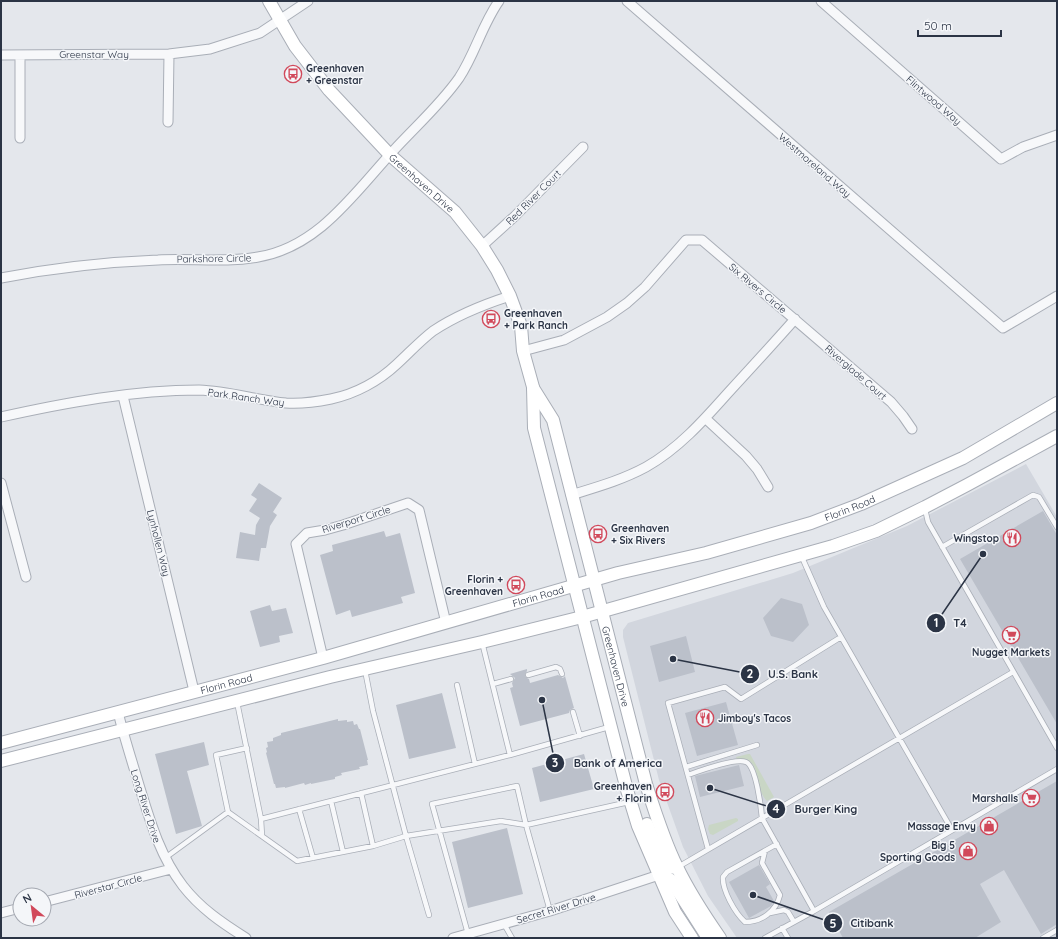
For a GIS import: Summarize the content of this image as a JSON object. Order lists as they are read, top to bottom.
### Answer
{
  "streets": {
    "main road": ["Greenhaven Drive", "Florin Road"],
    "street": [
      "Greenstar Way",
      "Flintwood Way",
      "Westmoreland Way",
      "Red River Court",
      "Parkshore Circle",
      "Six Rivers Circle",
      "Riverglade Court",
      "Park Ranch Way",
      "Riverport Circle",
      "Lynhollen Way",
      "Long River Drive",
      "Riverstar Circle",
      "Secret River Drive"
    ]
  },
  "crossings": [
    ["Greenstar Way", "Greenhaven Drive"],
    ["Greenhaven Drive", "Red River Court"],
    ["Greenhaven Drive", "Parkshore Circle"],
    ["Greenhaven Drive", "Six Rivers Circle"],
    ["Greenhaven Drive", "Park Ranch Way"],
    ["Greenhaven Drive", "Florin Road"],
    ["Greenhaven Drive", "Secret River Drive"],
    ["Six Rivers Circle", "Riverglade Court"],
    ["Park Ranch Way", "Lynhollen Way"],
    ["Florin Road", "Riverport Circle"],
    ["Florin Road", "Lynhollen Way"],
    ["Florin Road", "Long River Drive"],
    ["Long River Drive", "Riverstar Circle"]
  ],
  "places": {
    "bus stop": [
      "Greenhaven + Greenstar",
      "Greenhaven + Park Ranch",
      "Greenhaven + Six Rivers",
      "Florin + Greenhaven",
      "Greenhaven + Florin"
    ],
    "restaurant": ["Wingstop", "Jimboy's Tacos"],
    "other": [
      "T4",
      "U.S. Bank",
      "Bank of America",
      "Burger King",
      "Citibank"
    ],
    "supermarket": ["Nugget Markets", "Marshalls"],
    "shop": ["Massage Envy", "Big 5 Sporting Goods"]
  },
  "scale_bar": "50 m",
  "north": "top left"
}
